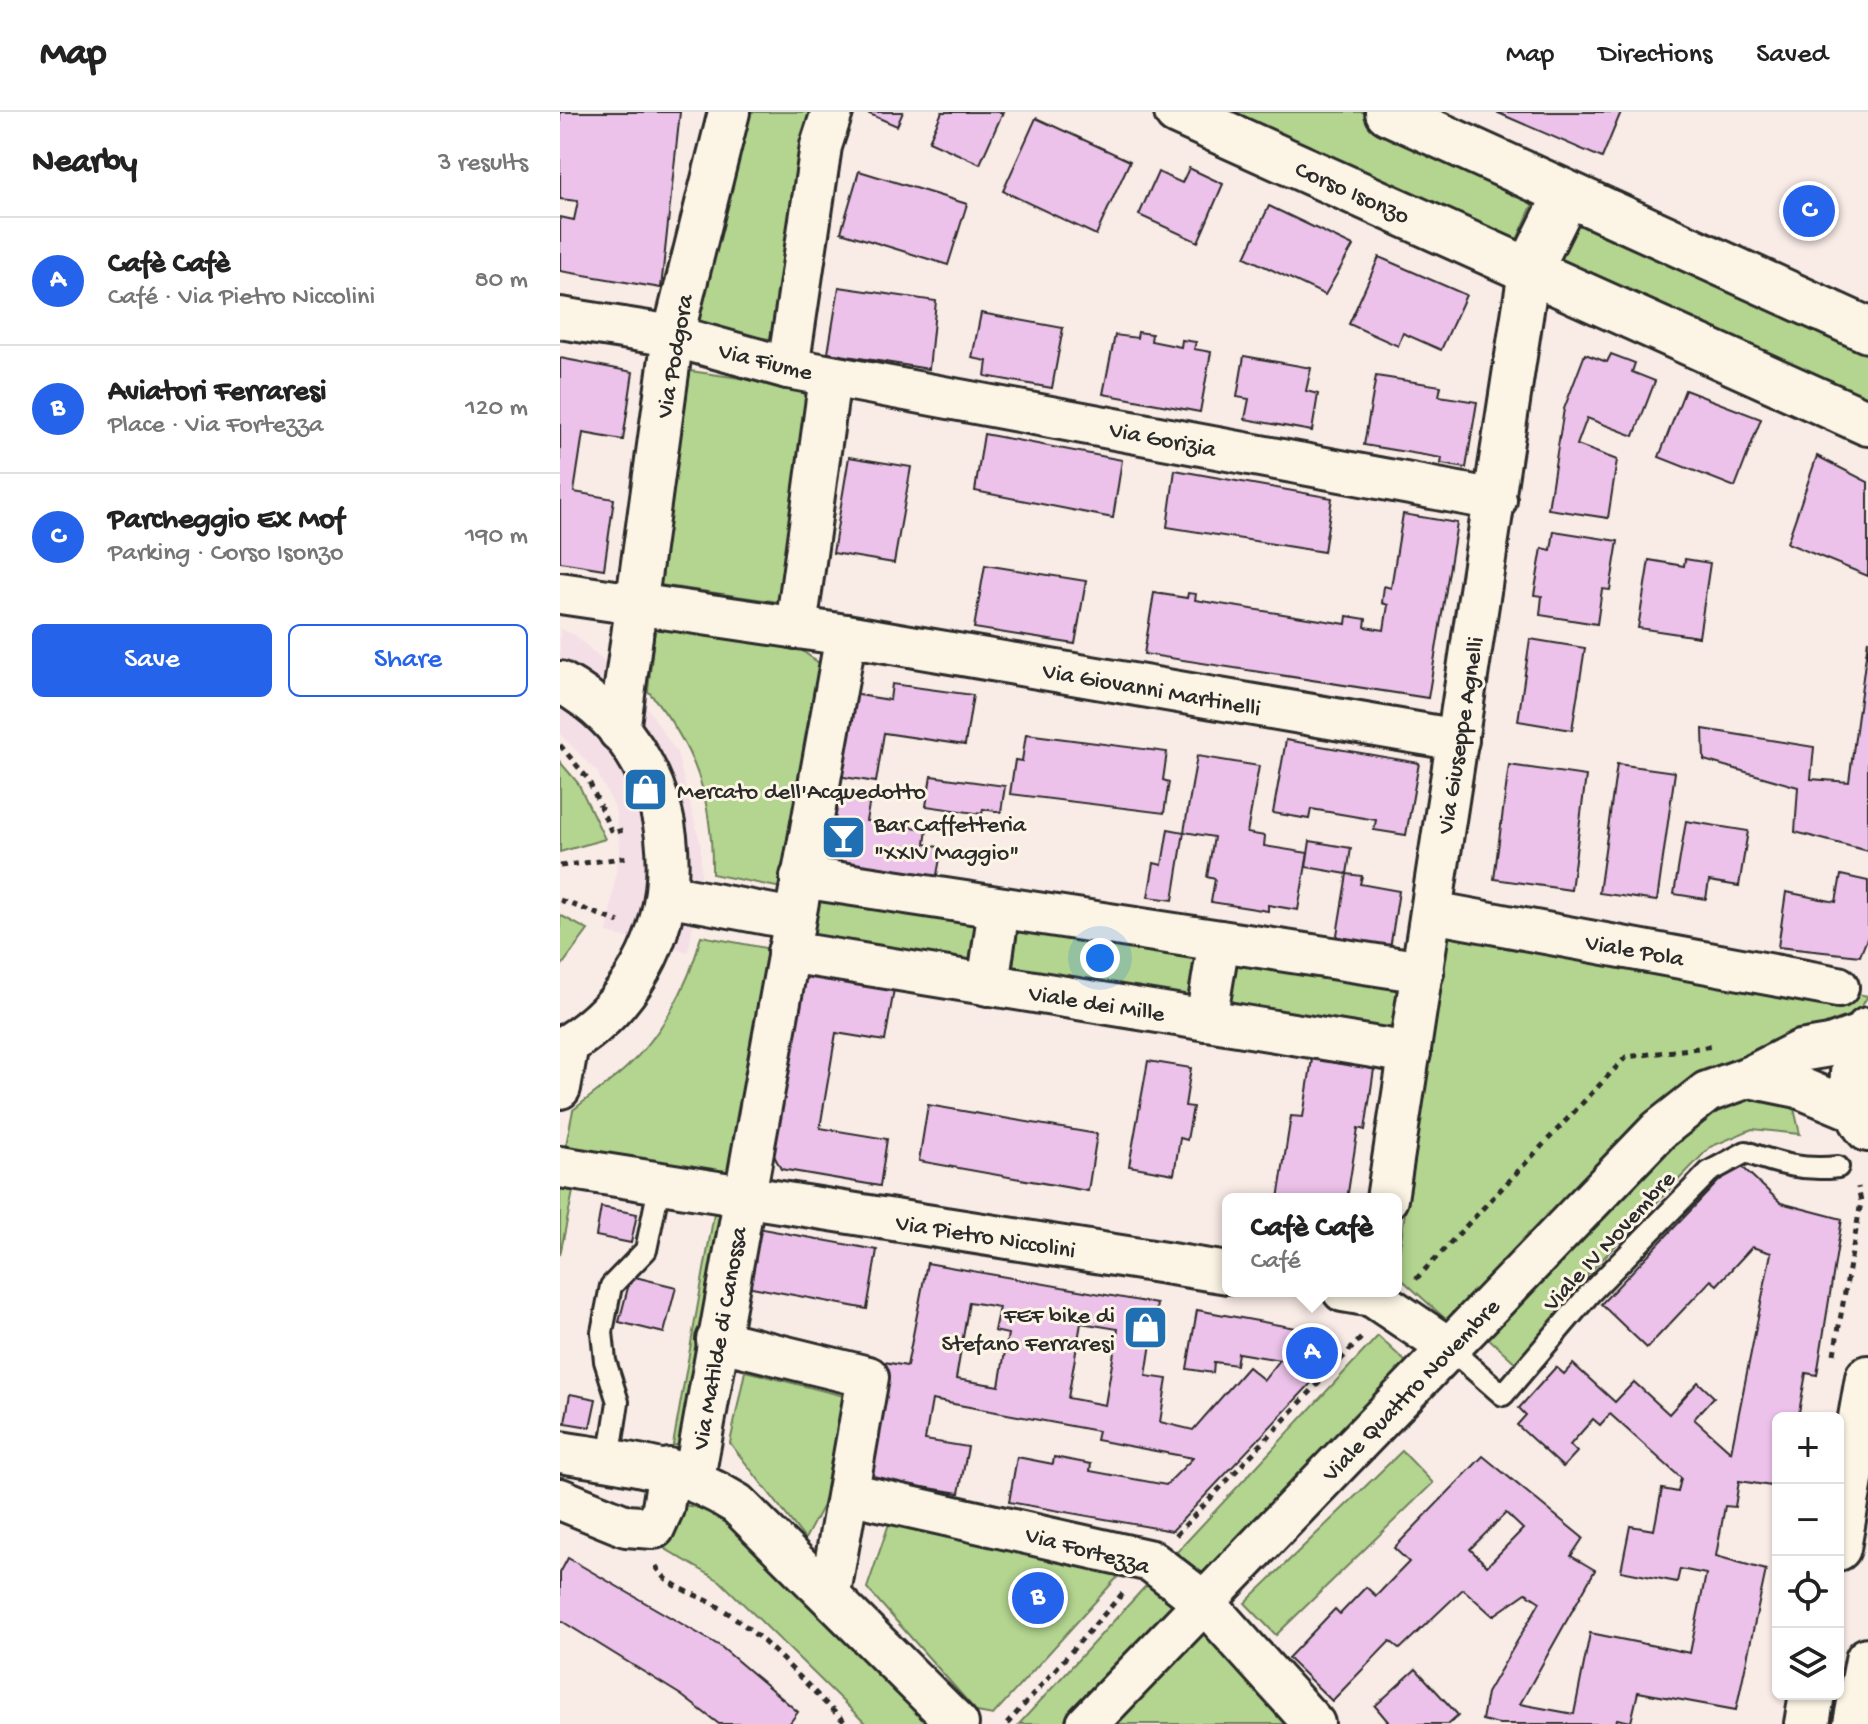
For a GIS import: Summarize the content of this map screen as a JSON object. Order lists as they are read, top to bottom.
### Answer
{
  "streets": {
    "street": [
      "Corso Isonzo",
      "Via Podgora",
      "Via Fiume",
      "Via Gorizia",
      "Via Giovanni Martinelli",
      "Via Giuseppe Agnelli",
      "Viale Pola",
      "Viale dei Mille",
      "Via Pietro Niccolini",
      "Via Matilde di Canossa",
      "Viale Quattro Novembre",
      "Via Fortezza"
    ],
    "lane": ["Viale IV Novembre"]
  },
  "crossings": [
    ["Corso Isonzo", "Via Giuseppe Agnelli"],
    ["Via Podgora", "Via Fiume"],
    ["Via Podgora", "Via Giovanni Martinelli"],
    ["Via Fiume", "Via Gorizia"],
    ["Via Gorizia", "Via Giuseppe Agnelli"],
    ["Via Giovanni Martinelli", "Via Giuseppe Agnelli"],
    ["Via Giovanni Martinelli", "Via Matilde di Canossa"],
    ["Via Giuseppe Agnelli", "Viale Pola"],
    ["Via Giuseppe Agnelli", "Viale dei Mille"],
    ["Viale dei Mille", "Via Matilde di Canossa"],
    ["Via Pietro Niccolini", "Via Matilde di Canossa"],
    ["Viale IV Novembre", "Viale Quattro Novembre"],
    ["Viale Quattro Novembre", "Via Fortezza"]
  ],
  "places": {
    "shop": ["Mercato dell'Acquedotto", "FEF bike di Stefano Ferraresi"],
    "bar": ["Bar Caffetteria \"XXIV Maggio\""]
  },
  "page": {
    "header": "Map",
    "nav": ["Map", "Directions", "Saved"],
    "heading": ["Nearby", "3 results"],
    "pins": ["C", "A", "B"],
    "list": [
      {
        "mark": "A",
        "name": "Cafè Cafè",
        "note": "Café · Via Pietro Niccolini",
        "value": "80 m"
      },
      {
        "mark": "B",
        "name": "Aviatori Ferraresi",
        "note": "Place · Via Fortezza",
        "value": "120 m"
      },
      {
        "mark": "C",
        "name": "Parcheggio Ex Mof",
        "note": "Parking · Corso Isonzo",
        "value": "190 m"
      }
    ],
    "buttons": ["Save", "Share"],
    "popup": ["Cafè Cafè", "Café"],
    "map_buttons": ["+", "−"]
  }
}
